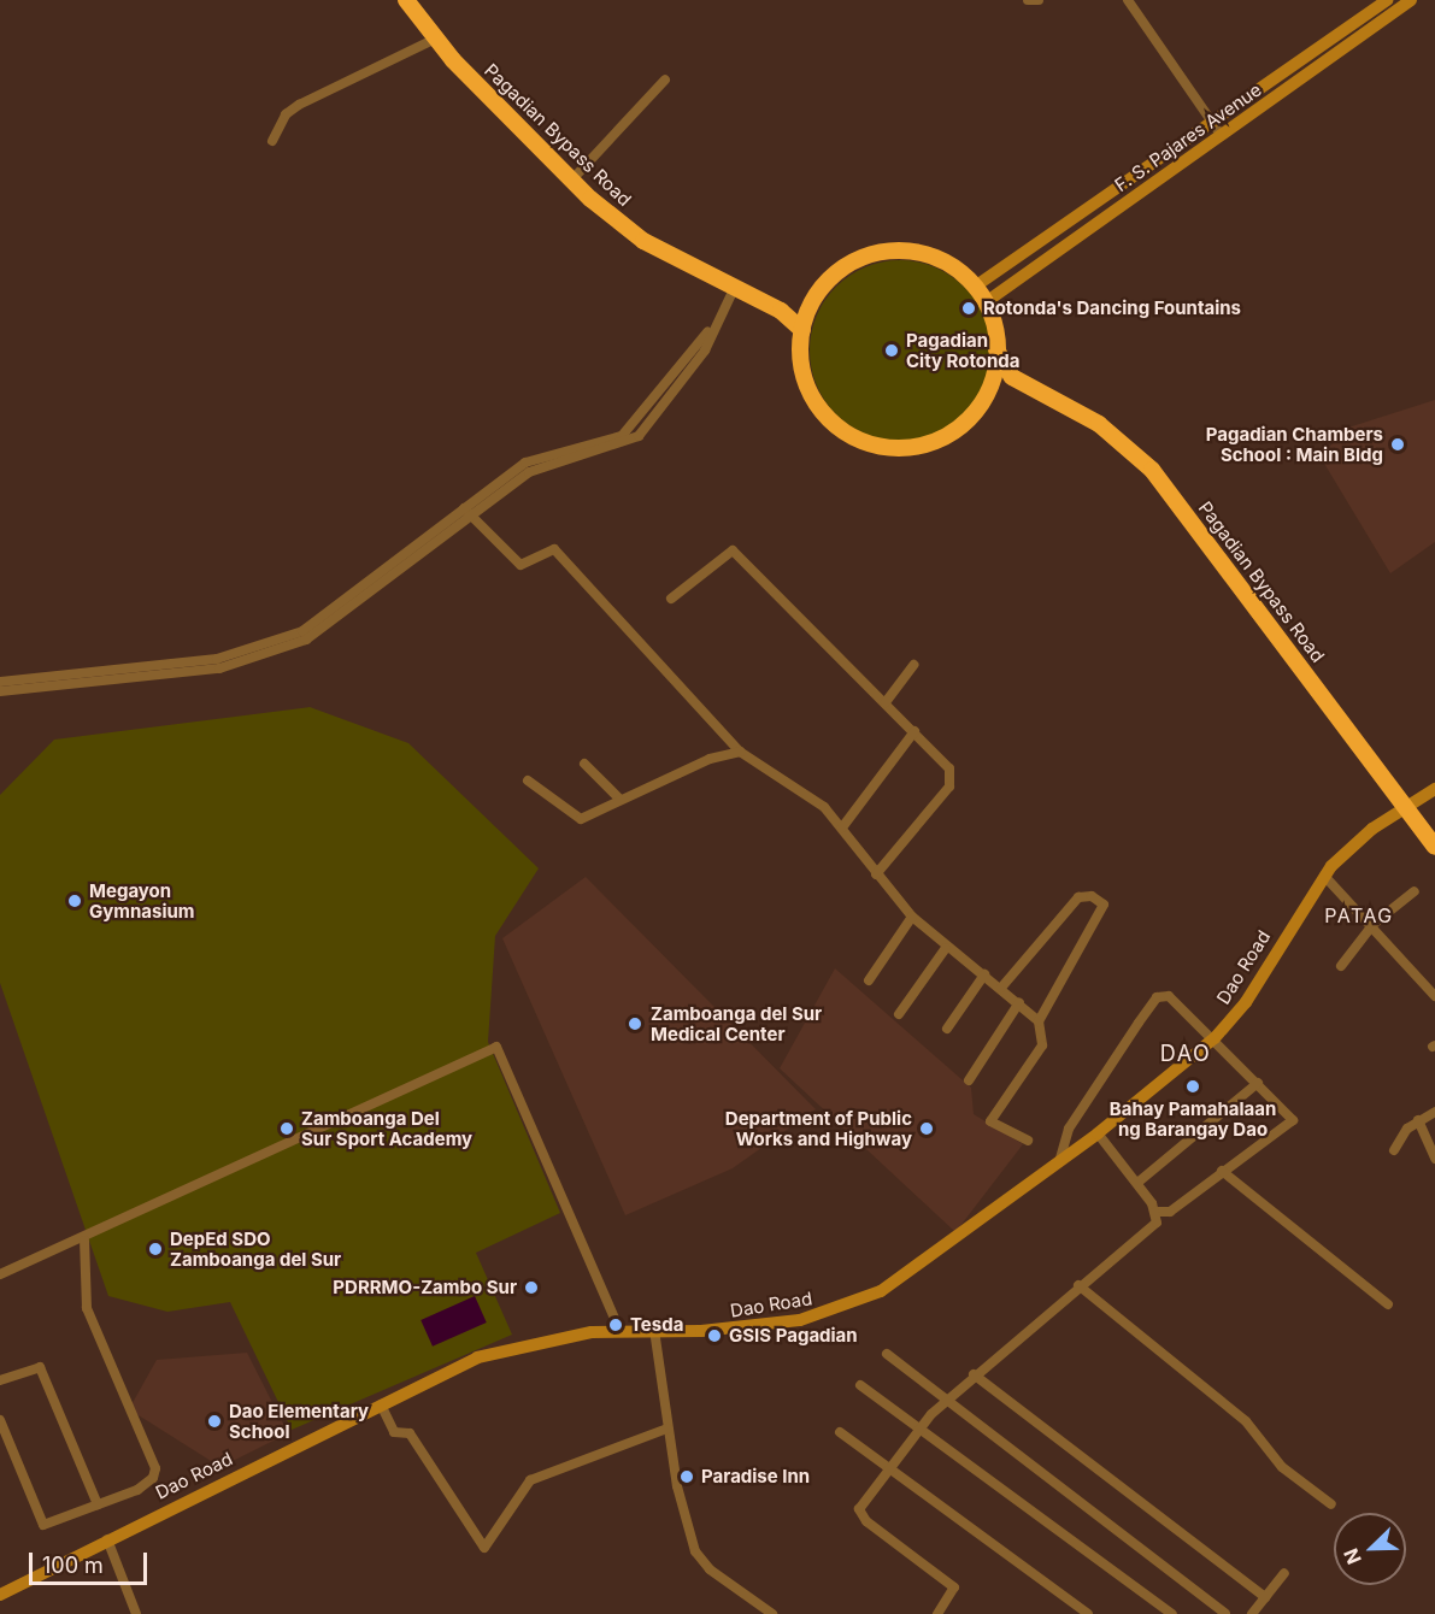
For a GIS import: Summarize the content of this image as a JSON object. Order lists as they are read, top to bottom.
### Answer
{
  "streets": {
    "highway": ["Pagadian Bypass Road"],
    "street": ["F. S. Pajares Avenue", "Dao Road"]
  },
  "crossings": [
    ["Pagadian Bypass Road", "F. S. Pajares Avenue"],
    ["Pagadian Bypass Road", "Dao Road"]
  ],
  "districts": ["PATAG", "DAO"],
  "places": [
    "Rotonda's Dancing Fountains",
    "Pagadian City Rotonda",
    "Pagadian Chambers School : Main Bldg",
    "Megayon Gymnasium",
    "Zamboanga del Sur Medical Center",
    "Bahay Pamahalaan ng Barangay Dao",
    "Zamboanga Del Sur Sport Academy",
    "Department of Public Works and Highway",
    "DepEd SDO Zamboanga del Sur",
    "PDRRMO-Zambo Sur",
    "Tesda",
    "GSIS Pagadian",
    "Dao Elementary School",
    "Paradise Inn"
  ],
  "scale_bar": "100 m",
  "north": "bottom left"
}
